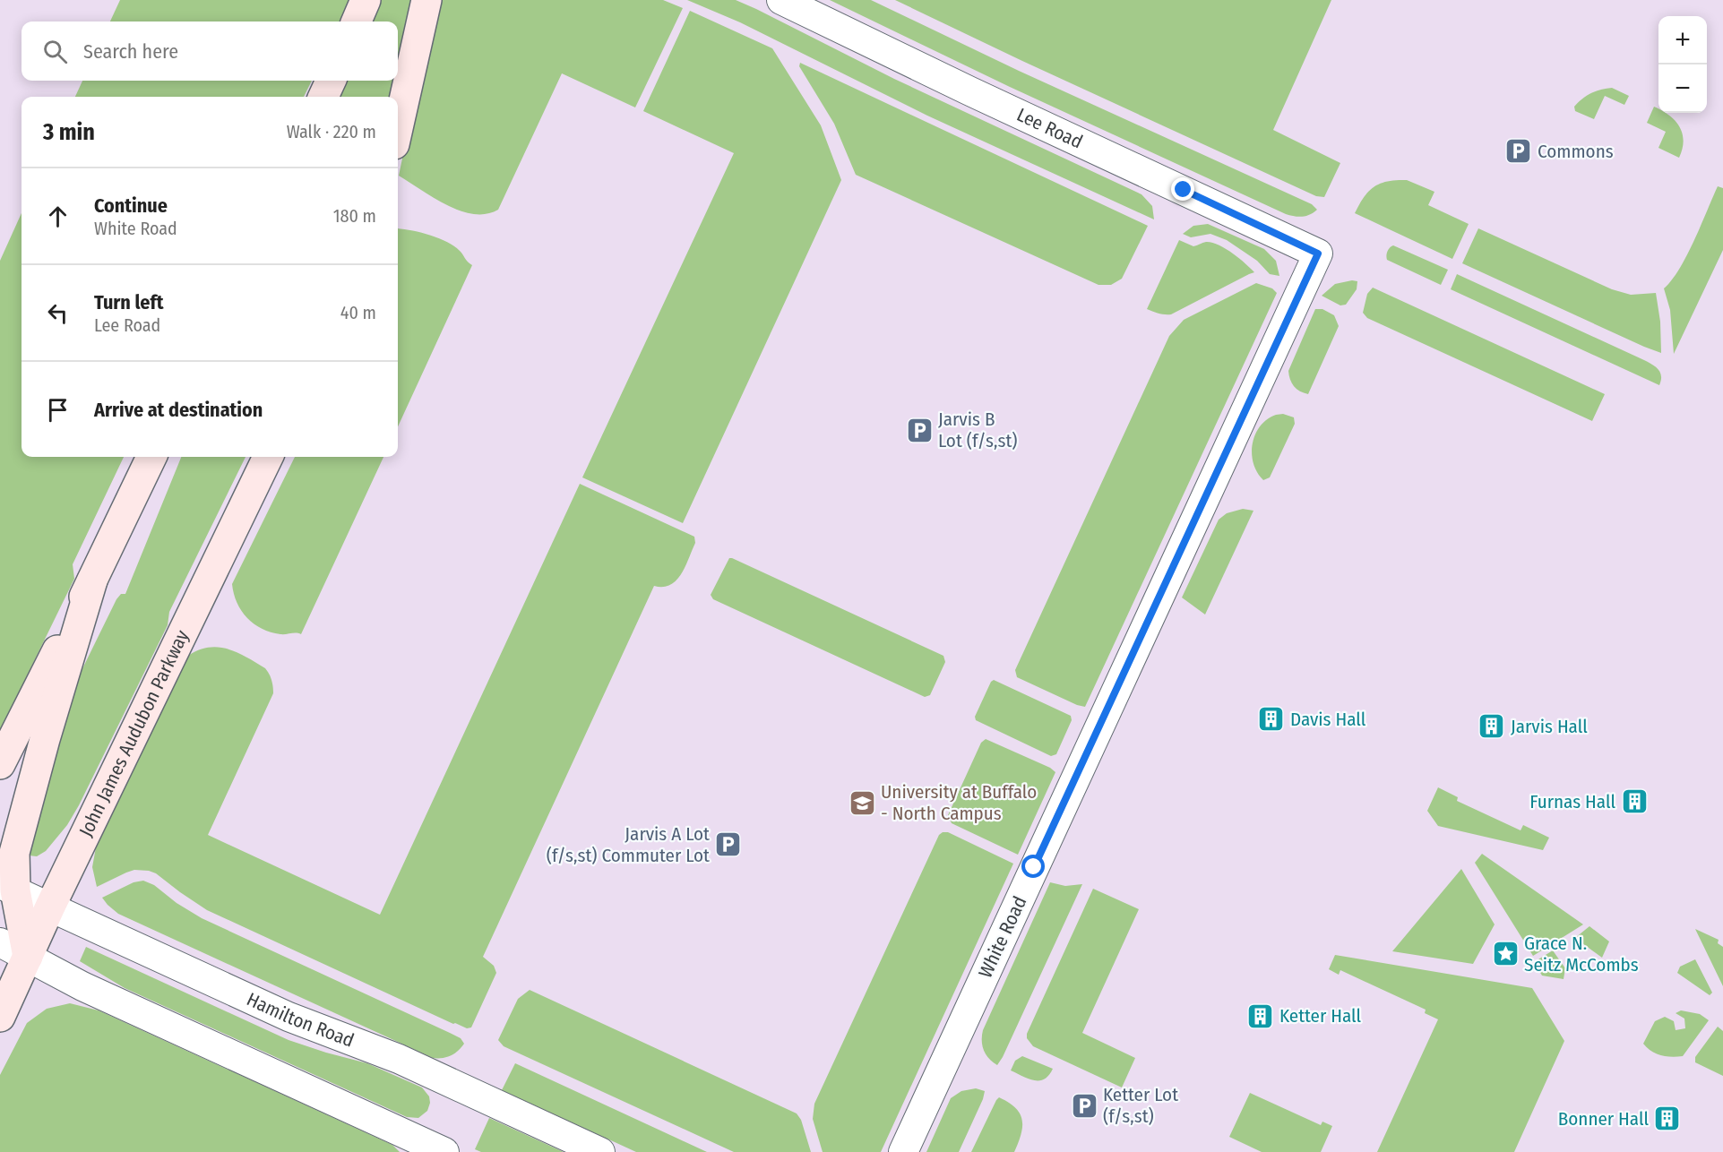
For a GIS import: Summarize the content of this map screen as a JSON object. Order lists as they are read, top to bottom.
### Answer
{
  "streets": {
    "main road": ["John James Audubon Parkway"],
    "street": ["Lee Road", "White Road", "Hamilton Road"]
  },
  "crossings": [
    ["Lee Road", "White Road"],
    ["John James Audubon Parkway", "Hamilton Road"]
  ],
  "places": {
    "parking": [
      "Commons",
      "Jarvis B Lot (f/s,st)",
      "Jarvis A Lot (f/s,st) Commuter Lot",
      "Ketter Lot (f/s,st)"
    ],
    "building": [
      "Davis Hall",
      "Jarvis Hall",
      "Furnas Hall",
      "Ketter Hall",
      "Bonner Hall"
    ],
    "school or university": ["University at Buffalo - North Campus"],
    "place": ["Grace N. Seitz McCombs"]
  },
  "page": {
    "map_buttons": ["+", "−"],
    "search": "Search here",
    "heading": ["3 min", "Walk · 220 m"],
    "list": [
      ["Continue", "White Road", "180 m"],
      ["Turn left", "Lee Road", "40 m"],
      "Arrive at destination"
    ]
  }
}
